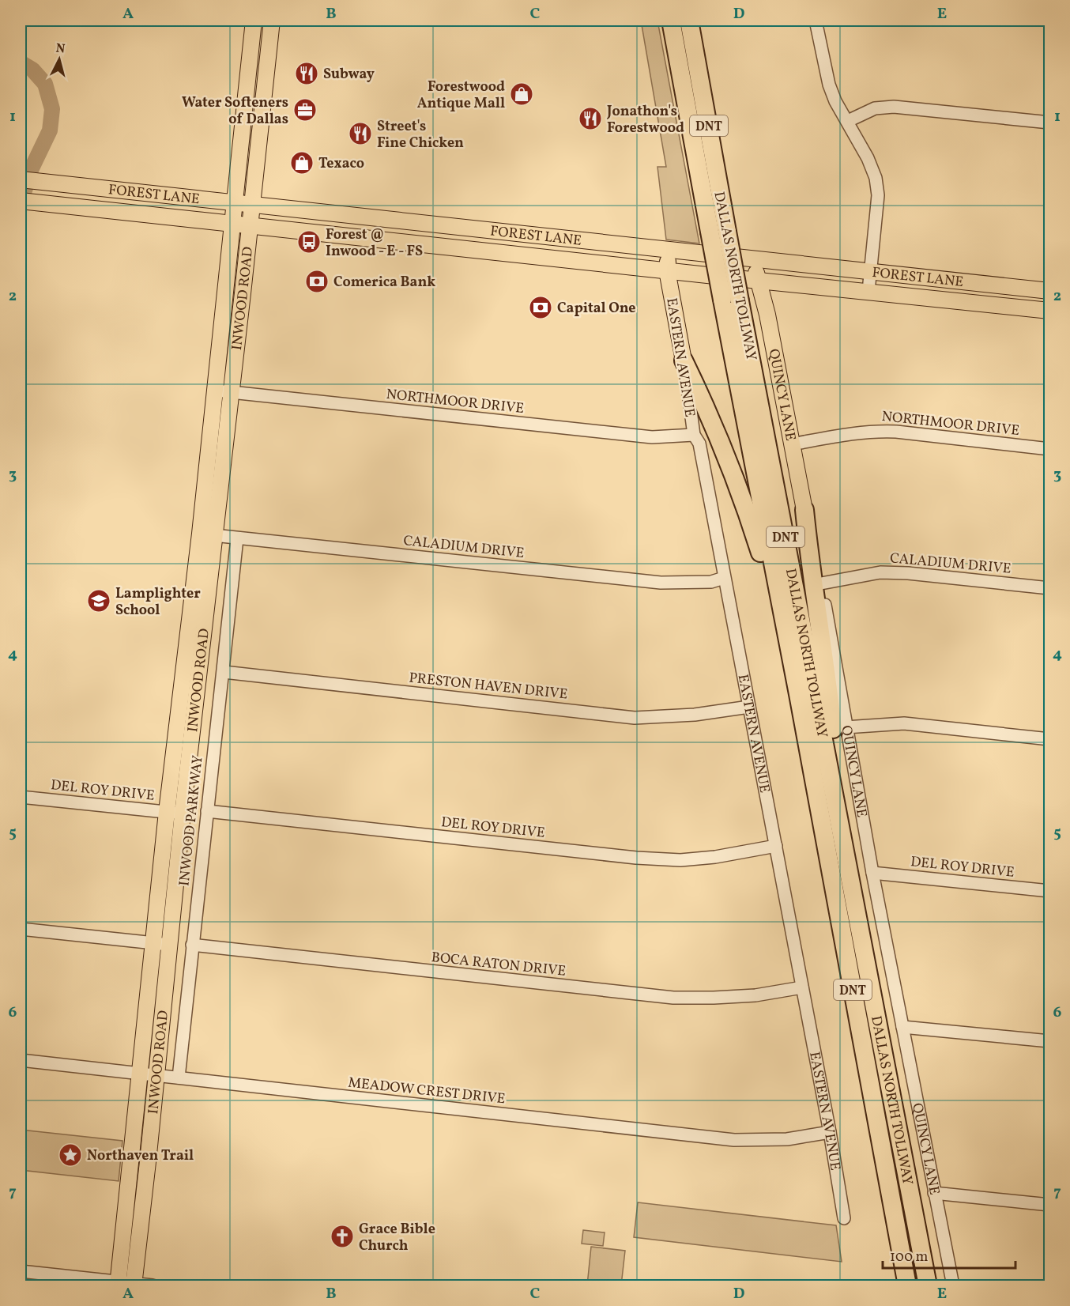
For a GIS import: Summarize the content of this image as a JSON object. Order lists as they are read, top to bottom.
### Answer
{
  "streets": {
    "highway": ["DNT", "DALLAS NORTH TOLLWAY"],
    "main road": [
      "FOREST LANE",
      "INWOOD ROAD",
      "EASTERN AVENUE",
      "QUINCY LANE"
    ],
    "street": [
      "NORTHMOOR DRIVE",
      "CALADIUM DRIVE",
      "PRESTON HAVEN DRIVE",
      "DEL ROY DRIVE",
      "INWOOD PARKWAY",
      "BOCA RATON DRIVE",
      "MEADOW CREST DRIVE"
    ]
  },
  "crossings": [
    ["FOREST LANE", "INWOOD ROAD"],
    ["FOREST LANE", "EASTERN AVENUE"],
    ["FOREST LANE", "QUINCY LANE"],
    ["INWOOD ROAD", "NORTHMOOR DRIVE"],
    ["INWOOD ROAD", "CALADIUM DRIVE"],
    ["INWOOD ROAD", "DEL ROY DRIVE"],
    ["INWOOD ROAD", "MEADOW CREST DRIVE"],
    ["EASTERN AVENUE", "NORTHMOOR DRIVE"],
    ["EASTERN AVENUE", "CALADIUM DRIVE"],
    ["EASTERN AVENUE", "PRESTON HAVEN DRIVE"],
    ["EASTERN AVENUE", "DEL ROY DRIVE"],
    ["EASTERN AVENUE", "BOCA RATON DRIVE"],
    ["EASTERN AVENUE", "MEADOW CREST DRIVE"],
    ["QUINCY LANE", "NORTHMOOR DRIVE"],
    ["QUINCY LANE", "CALADIUM DRIVE"],
    ["QUINCY LANE", "DEL ROY DRIVE"],
    ["CALADIUM DRIVE", "INWOOD PARKWAY"],
    ["PRESTON HAVEN DRIVE", "INWOOD PARKWAY"],
    ["DEL ROY DRIVE", "INWOOD PARKWAY"],
    ["INWOOD PARKWAY", "BOCA RATON DRIVE"],
    ["INWOOD PARKWAY", "MEADOW CREST DRIVE"]
  ],
  "places": {
    "restaurant": ["Subway", "Jonathon's Forestwood", "Street's Fine Chicken"],
    "shop": ["Forestwood Antique Mall", "Texaco"],
    "office": ["Water Softeners of Dallas"],
    "bus stop": ["Forest @ Inwood - E - FS"],
    "bank": ["Comerica Bank", "Capital One"],
    "school or university": ["Lamplighter School"],
    "place": ["Northaven Trail"],
    "church": ["Grace Bible Church"]
  },
  "scale_bar": "100 m",
  "north": "top",
  "grid": {
    "columns": [
      "A",
      "B",
      "C",
      "D",
      "E"
    ],
    "rows": [
      "1",
      "2",
      "3",
      "4",
      "5",
      "6",
      "7"
    ]
  }
}
